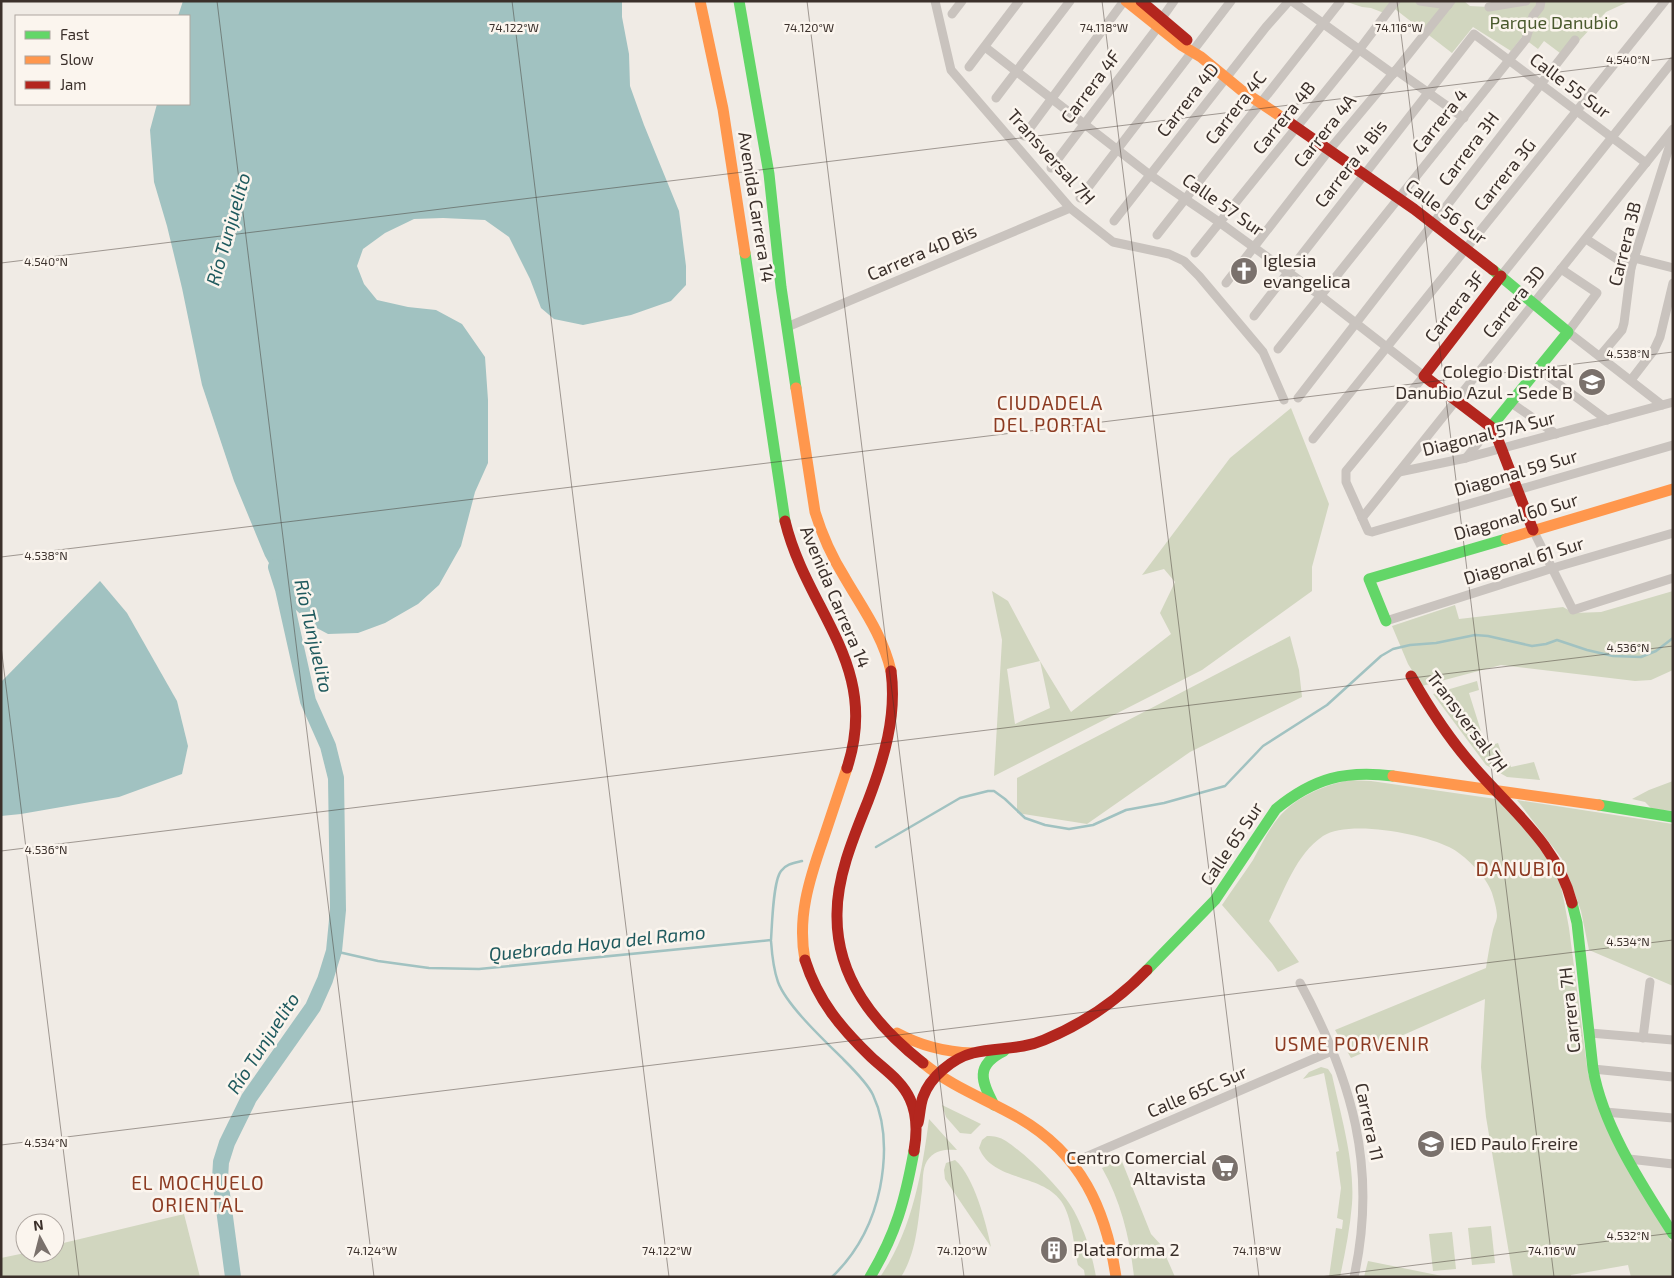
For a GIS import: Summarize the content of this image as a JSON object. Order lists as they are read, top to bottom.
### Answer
{
  "streets": {
    "street": [
      "Calle 55 Sur",
      "Carrera 4F",
      "Carrera 4D",
      "Carrera 4C",
      "Carrera 4B",
      "Carrera 4",
      "Carrera 4A",
      "Carrera 3H",
      "Transversal 7H",
      "Carrera 4 Bis",
      "Carrera 3G",
      "Calle 57 Sur",
      "Avenida Carrera 14",
      "Calle 56 Sur",
      "Carrera 3B",
      "Carrera 4D Bis",
      "Carrera 3D",
      "Carrera 3F",
      "Diagonal 57A Sur",
      "Diagonal 59 Sur",
      "Diagonal 60 Sur",
      "Diagonal 61 Sur",
      "Calle 65 Sur",
      "Carrera 7H",
      "Calle 65C Sur",
      "Carrera 11"
    ]
  },
  "crossings": [
    ["Calle 55 Sur", "Carrera 4"],
    ["Calle 55 Sur", "Carrera 3H"],
    ["Calle 55 Sur", "Carrera 4 Bis"],
    ["Calle 55 Sur", "Carrera 3G"],
    ["Calle 55 Sur", "Carrera 3D"],
    ["Carrera 4F", "Calle 57 Sur"],
    ["Carrera 4F", "Calle 56 Sur"],
    ["Carrera 4D", "Calle 57 Sur"],
    ["Carrera 4D", "Calle 56 Sur"],
    ["Carrera 4C", "Calle 57 Sur"],
    ["Carrera 4C", "Calle 56 Sur"],
    ["Carrera 4B", "Calle 57 Sur"],
    ["Carrera 4B", "Calle 56 Sur"],
    ["Carrera 4", "Calle 57 Sur"],
    ["Carrera 4", "Calle 56 Sur"],
    ["Carrera 4A", "Calle 57 Sur"],
    ["Carrera 4A", "Calle 56 Sur"],
    ["Carrera 3H", "Calle 57 Sur"],
    ["Carrera 3H", "Calle 56 Sur"],
    ["Transversal 7H", "Carrera 4D Bis"],
    ["Transversal 7H", "Calle 65 Sur"],
    ["Transversal 7H", "Carrera 7H"],
    ["Carrera 4 Bis", "Calle 57 Sur"],
    ["Carrera 4 Bis", "Calle 56 Sur"],
    ["Carrera 3G", "Calle 57 Sur"],
    ["Carrera 3G", "Calle 56 Sur"],
    ["Calle 57 Sur", "Carrera 3D"],
    ["Calle 57 Sur", "Carrera 3F"],
    ["Avenida Carrera 14", "Carrera 4D Bis"],
    ["Avenida Carrera 14", "Calle 65 Sur"],
    ["Avenida Carrera 14", "Calle 65C Sur"],
    ["Calle 56 Sur", "Carrera 3B"],
    ["Calle 56 Sur", "Carrera 3D"],
    ["Calle 56 Sur", "Carrera 3F"],
    ["Calle 56 Sur", "Diagonal 57A Sur"],
    ["Carrera 3D", "Carrera 3F"],
    ["Carrera 3D", "Diagonal 57A Sur"],
    ["Carrera 3D", "Diagonal 59 Sur"],
    ["Carrera 3F", "Diagonal 59 Sur"],
    ["Diagonal 60 Sur", "Diagonal 61 Sur"],
    ["Calle 65 Sur", "Carrera 7H"],
    ["Calle 65C Sur", "Carrera 11"]
  ],
  "districts": [
    "CIUDADELA DEL PORTAL",
    "DANUBIO",
    "USME PORVENIR",
    "EL MOCHUELO ORIENTAL"
  ],
  "water": ["Río Tunjuelito", "Quebrada Haya del Ramo"],
  "parks": ["Parque Danubio"],
  "places": {
    "church": ["Iglesia evangelica"],
    "school or university": ["Colegio Distrital Danubio Azul - Sede B", "IED Paulo Freire"],
    "supermarket": ["Centro Comercial Altavista"],
    "building": ["Plataforma 2"]
  },
  "legend": ["Fast", "Slow", "Jam"],
  "north": "top",
  "coordinates": [
    "74.122°W",
    "74.120°W",
    "74.118°W",
    "74.116°W",
    "4.540°N",
    "4.538°N",
    "4.536°N",
    "4.534°N",
    "4.532°N",
    "74.124°W"
  ]
}
